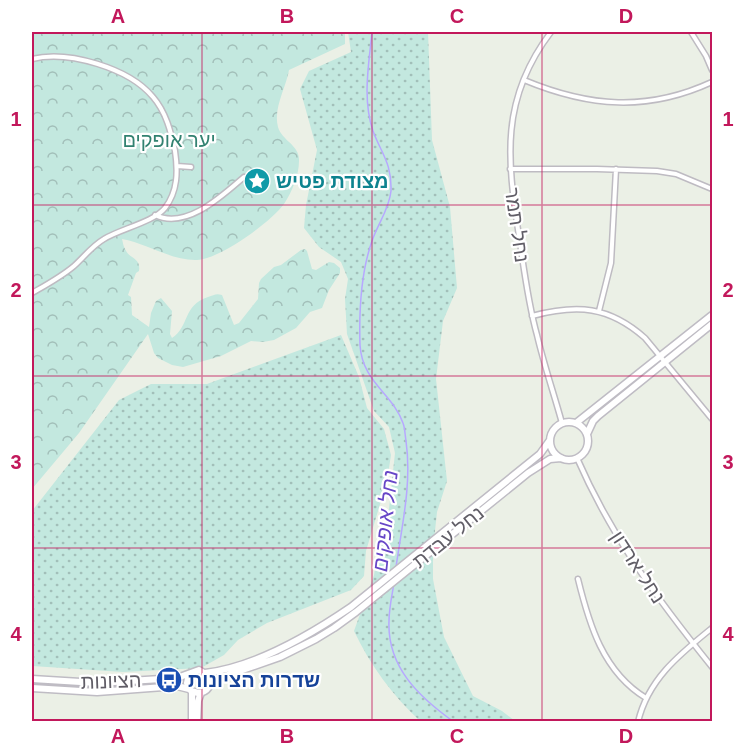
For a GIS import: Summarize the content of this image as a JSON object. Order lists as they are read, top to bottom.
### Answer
{
  "streets": {
    "street": [
      "נחל תמר",
      "נחל עבדת",
      "נחל ארדון",
      "הציונות"
    ]
  },
  "crossings": [
    ["נחל תמר", "נחל עבדת"],
    ["נחל תמר", "נחל ארדון"],
    ["נחל עבדת", "נחל ארדון"],
    ["נחל עבדת", "הציונות"]
  ],
  "water": ["נחל אופקים"],
  "parks": ["יער אופקים"],
  "places": {
    "place": ["מצודת פטיש"],
    "bus stop": ["שדרות הציונות"]
  },
  "grid": {
    "columns": [
      "A",
      "B",
      "C",
      "D"
    ],
    "rows": [
      "1",
      "2",
      "3",
      "4"
    ]
  }
}
